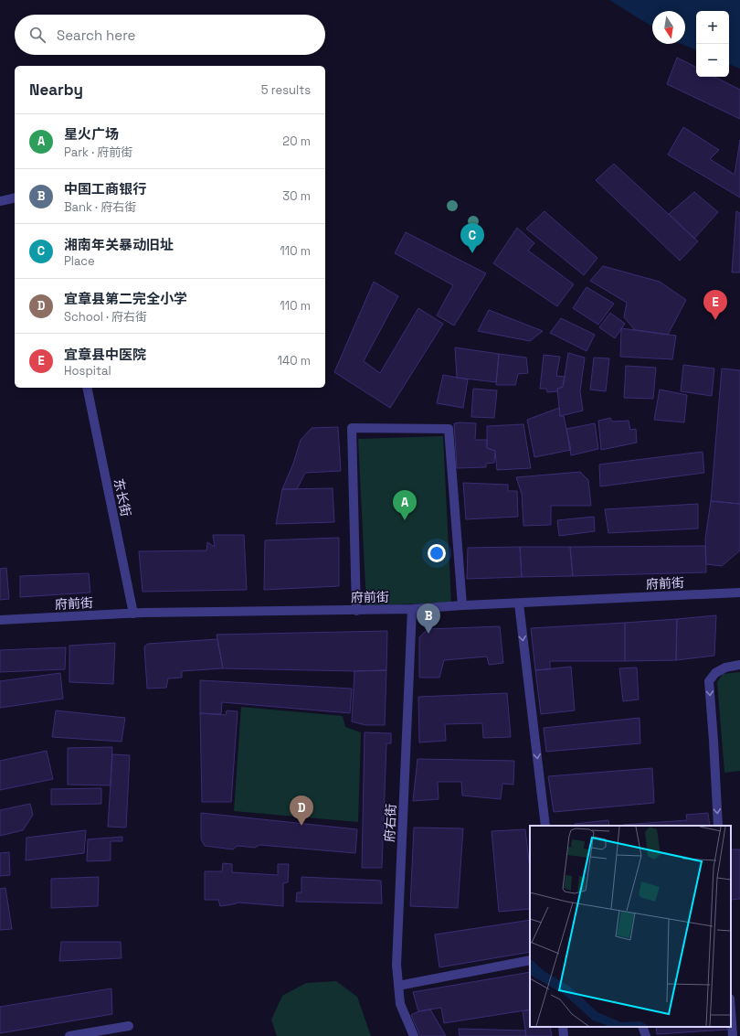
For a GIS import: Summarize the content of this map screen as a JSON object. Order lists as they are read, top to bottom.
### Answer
{
  "streets": {
    "street": ["东长街", "府前街", "府右街"]
  },
  "crossings": [
    ["东长街", "府前街"],
    ["府前街", "府右街"]
  ],
  "north": "bottom",
  "page": {
    "map_buttons": ["+", "−"],
    "search": "Search here",
    "heading": ["Nearby", "5 results"],
    "list": [
      {
        "mark": "A",
        "name": "星火广场",
        "note": "Park · 府前街",
        "value": "20 m"
      },
      {
        "mark": "B",
        "name": "中国工商银行",
        "note": "Bank · 府右街",
        "value": "30 m"
      },
      {
        "mark": "C",
        "name": "湘南年关暴动旧址",
        "note": "Place",
        "value": "110 m"
      },
      {
        "mark": "D",
        "name": "宜章县第二完全小学",
        "note": "School · 府右街",
        "value": "110 m"
      },
      {
        "mark": "E",
        "name": "宜章县中医院",
        "note": "Hospital",
        "value": "140 m"
      }
    ],
    "pins": [
      "C",
      "E",
      "A",
      "B",
      "D"
    ]
  }
}
